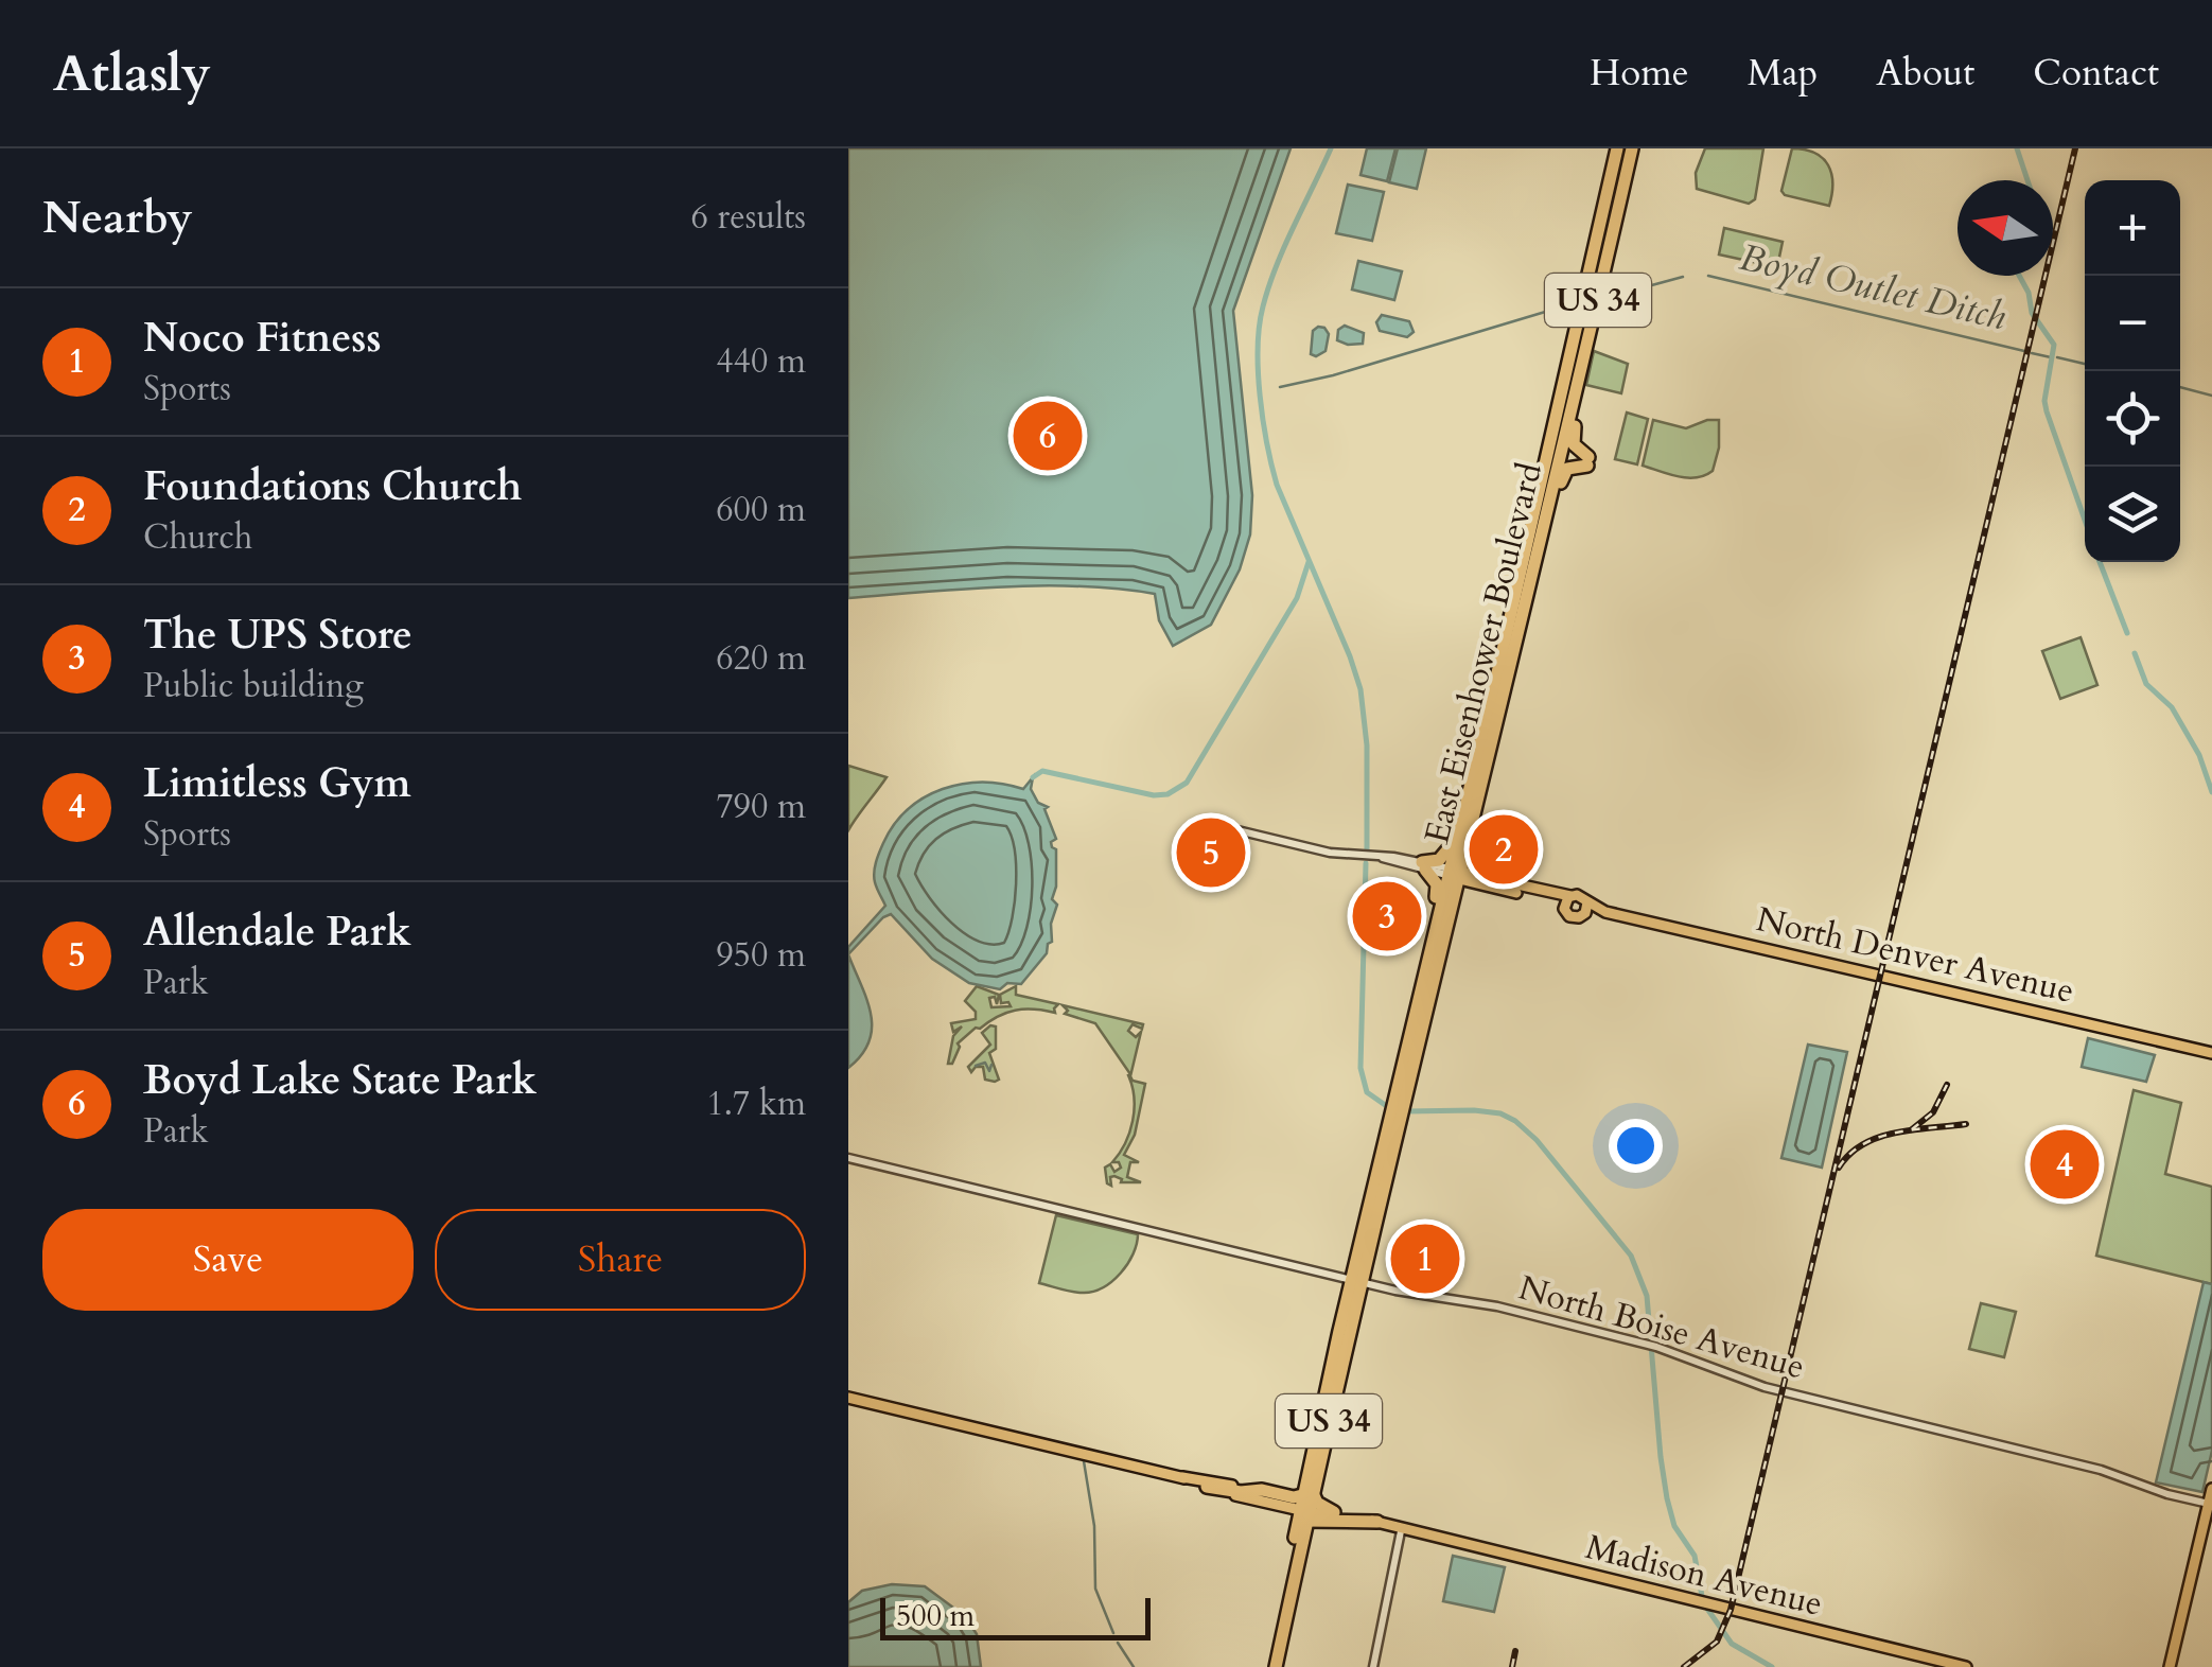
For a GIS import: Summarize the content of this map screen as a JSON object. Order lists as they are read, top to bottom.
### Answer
{
  "streets": {
    "highway": ["US 34", "East Eisenhower Boulevard"],
    "main road": ["North Denver Avenue", "Madison Avenue"],
    "street": ["North Boise Avenue"]
  },
  "crossings": [
    ["East Eisenhower Boulevard", "North Boise Avenue"]
  ],
  "water": ["Boyd Outlet Ditch"],
  "scale_bar": "500 m",
  "north": "left",
  "page": {
    "header": "Atlasly",
    "nav": [
      "Home",
      "Map",
      "About",
      "Contact"
    ],
    "heading": ["Nearby", "6 results"],
    "map_buttons": ["+", "−"],
    "list": [
      {
        "mark": "1",
        "name": "Noco Fitness",
        "note": "Sports",
        "value": "440 m"
      },
      {
        "mark": "2",
        "name": "Foundations Church",
        "note": "Church",
        "value": "600 m"
      },
      {
        "mark": "3",
        "name": "The UPS Store",
        "note": "Public building",
        "value": "620 m"
      },
      {
        "mark": "4",
        "name": "Limitless Gym",
        "note": "Sports",
        "value": "790 m"
      },
      {
        "mark": "5",
        "name": "Allendale Park",
        "note": "Park",
        "value": "950 m"
      },
      {
        "mark": "6",
        "name": "Boyd Lake State Park",
        "note": "Park",
        "value": "1.7 km"
      }
    ],
    "pins": [
      "6",
      "2",
      "5",
      "3",
      "4",
      "1"
    ],
    "buttons": ["Save", "Share"],
    "scale": "500 m"
  }
}
